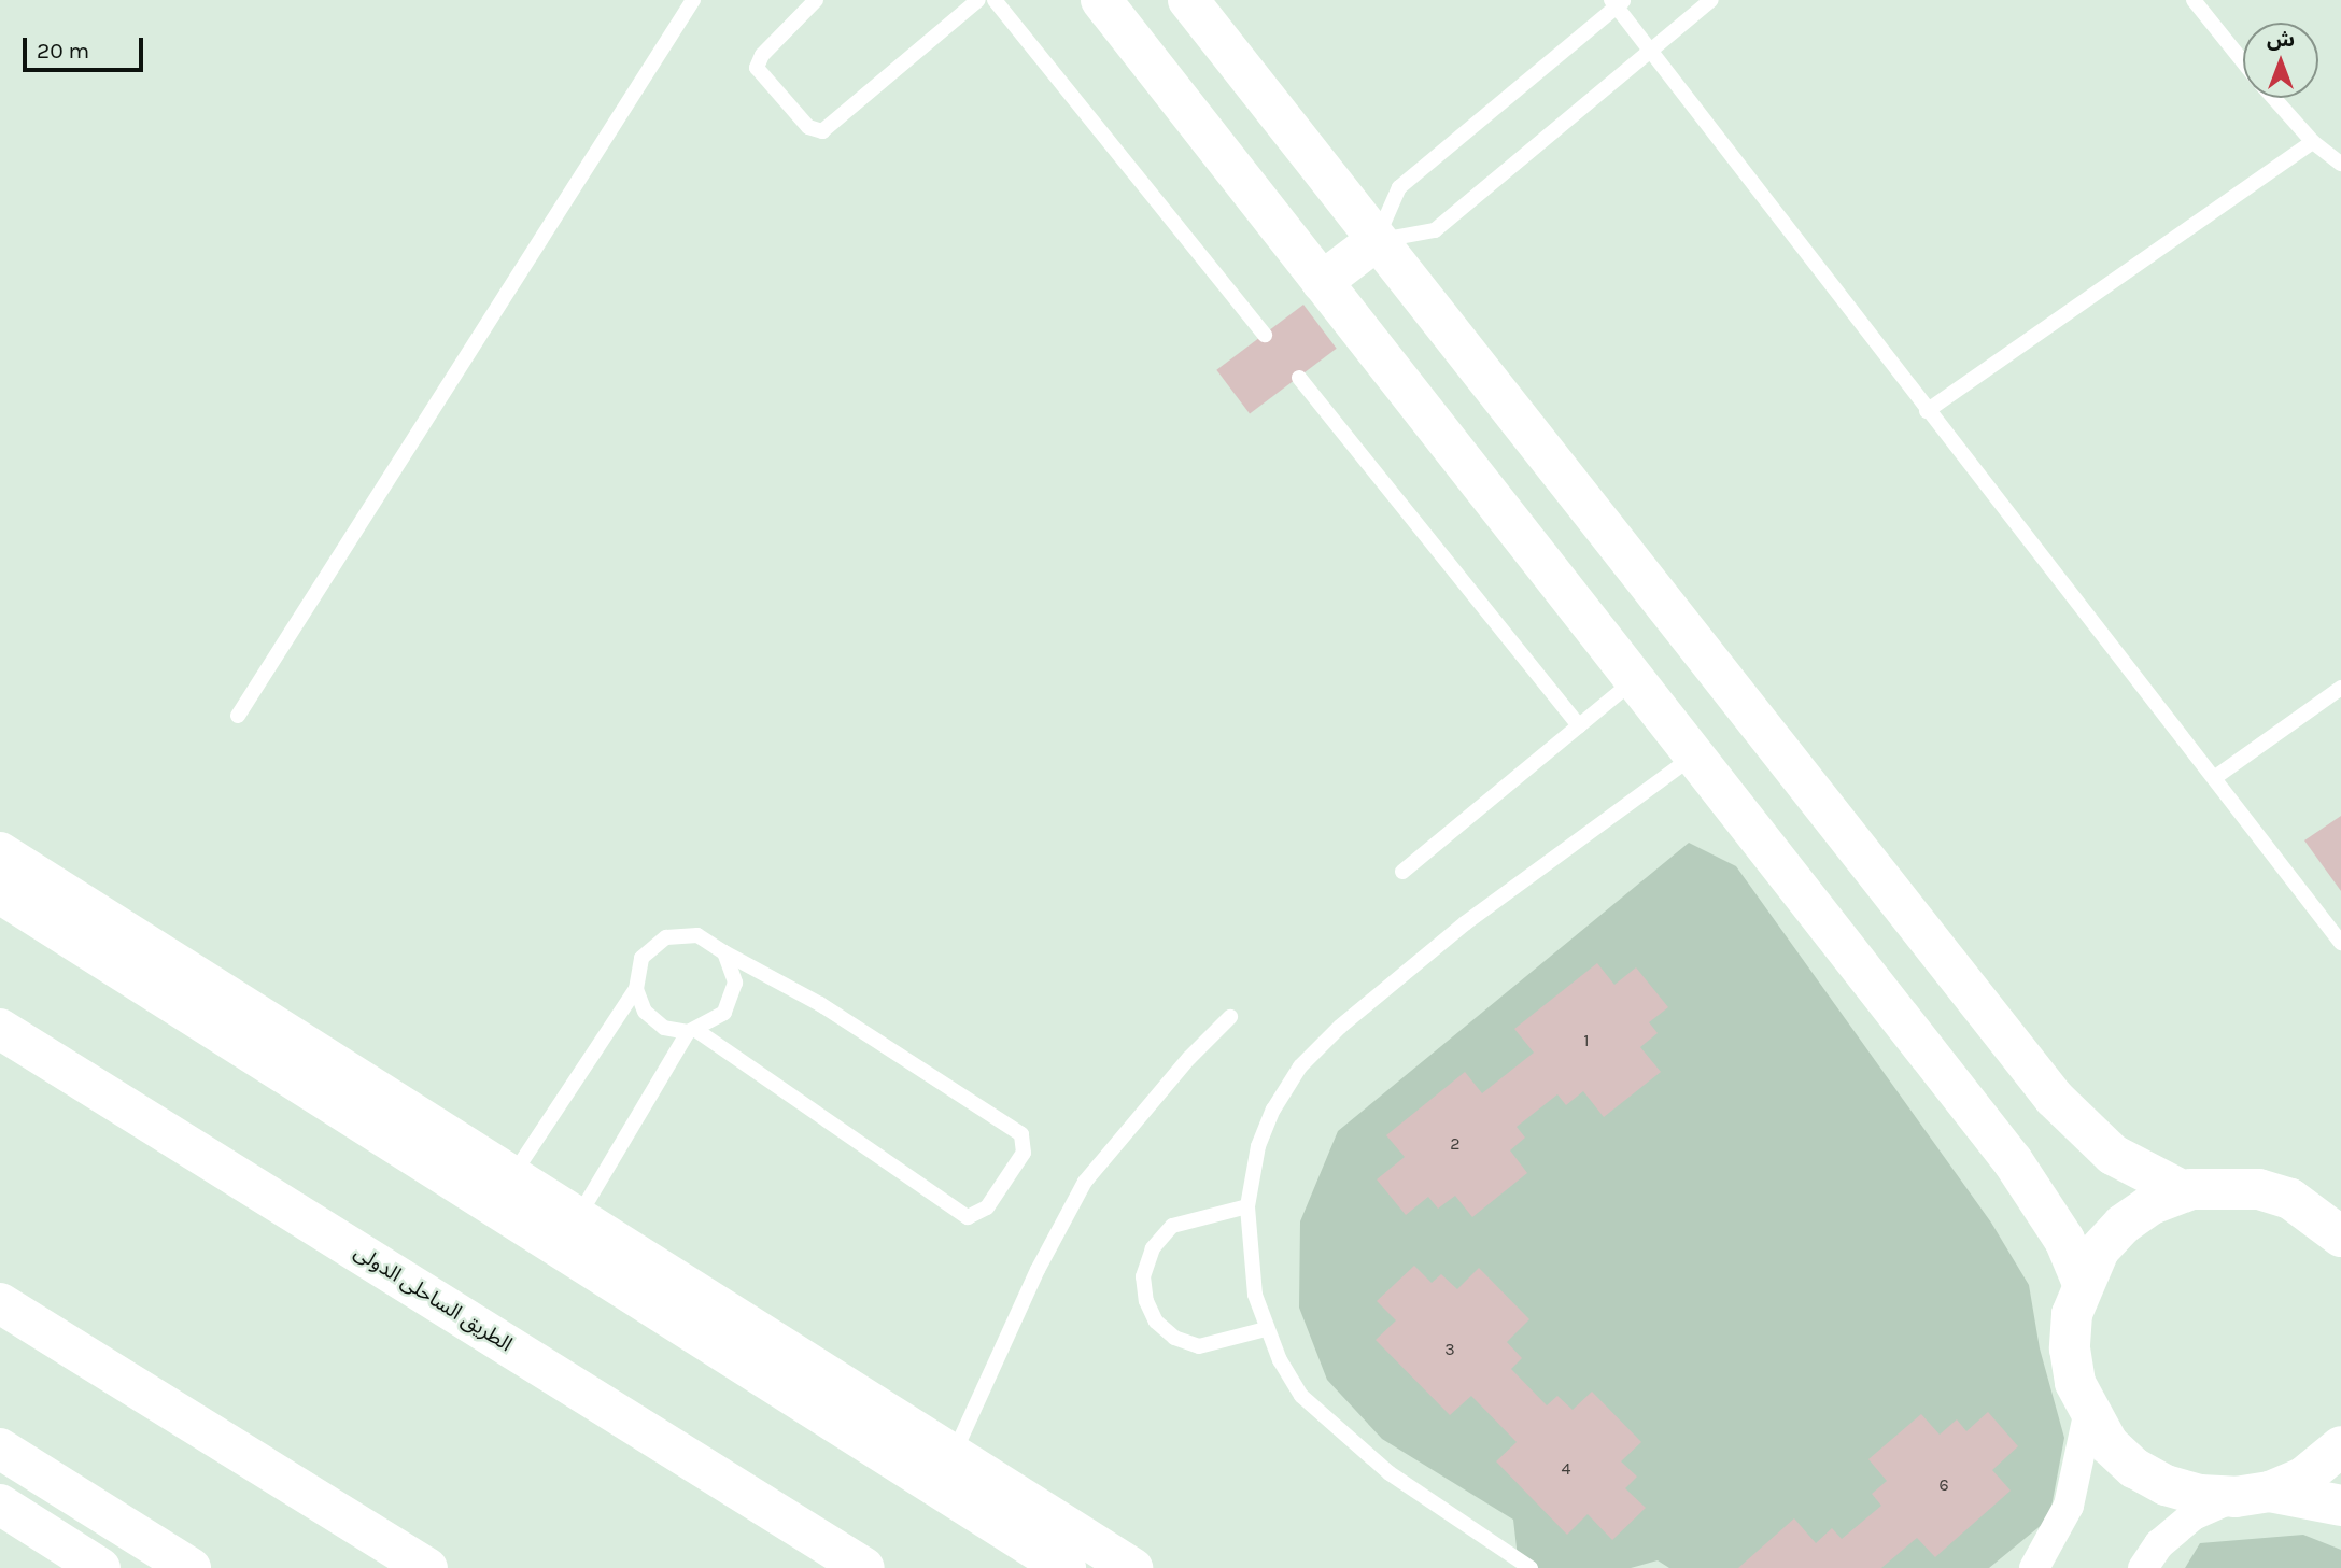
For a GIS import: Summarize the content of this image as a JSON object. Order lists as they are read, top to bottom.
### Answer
{
  "streets": {
    "main road": ["الطريق الساحلى الدولى"]
  },
  "house_numbers": [
    "1",
    "2",
    "3",
    "4",
    "6"
  ],
  "scale_bar": "20 m",
  "north": "top"
}
